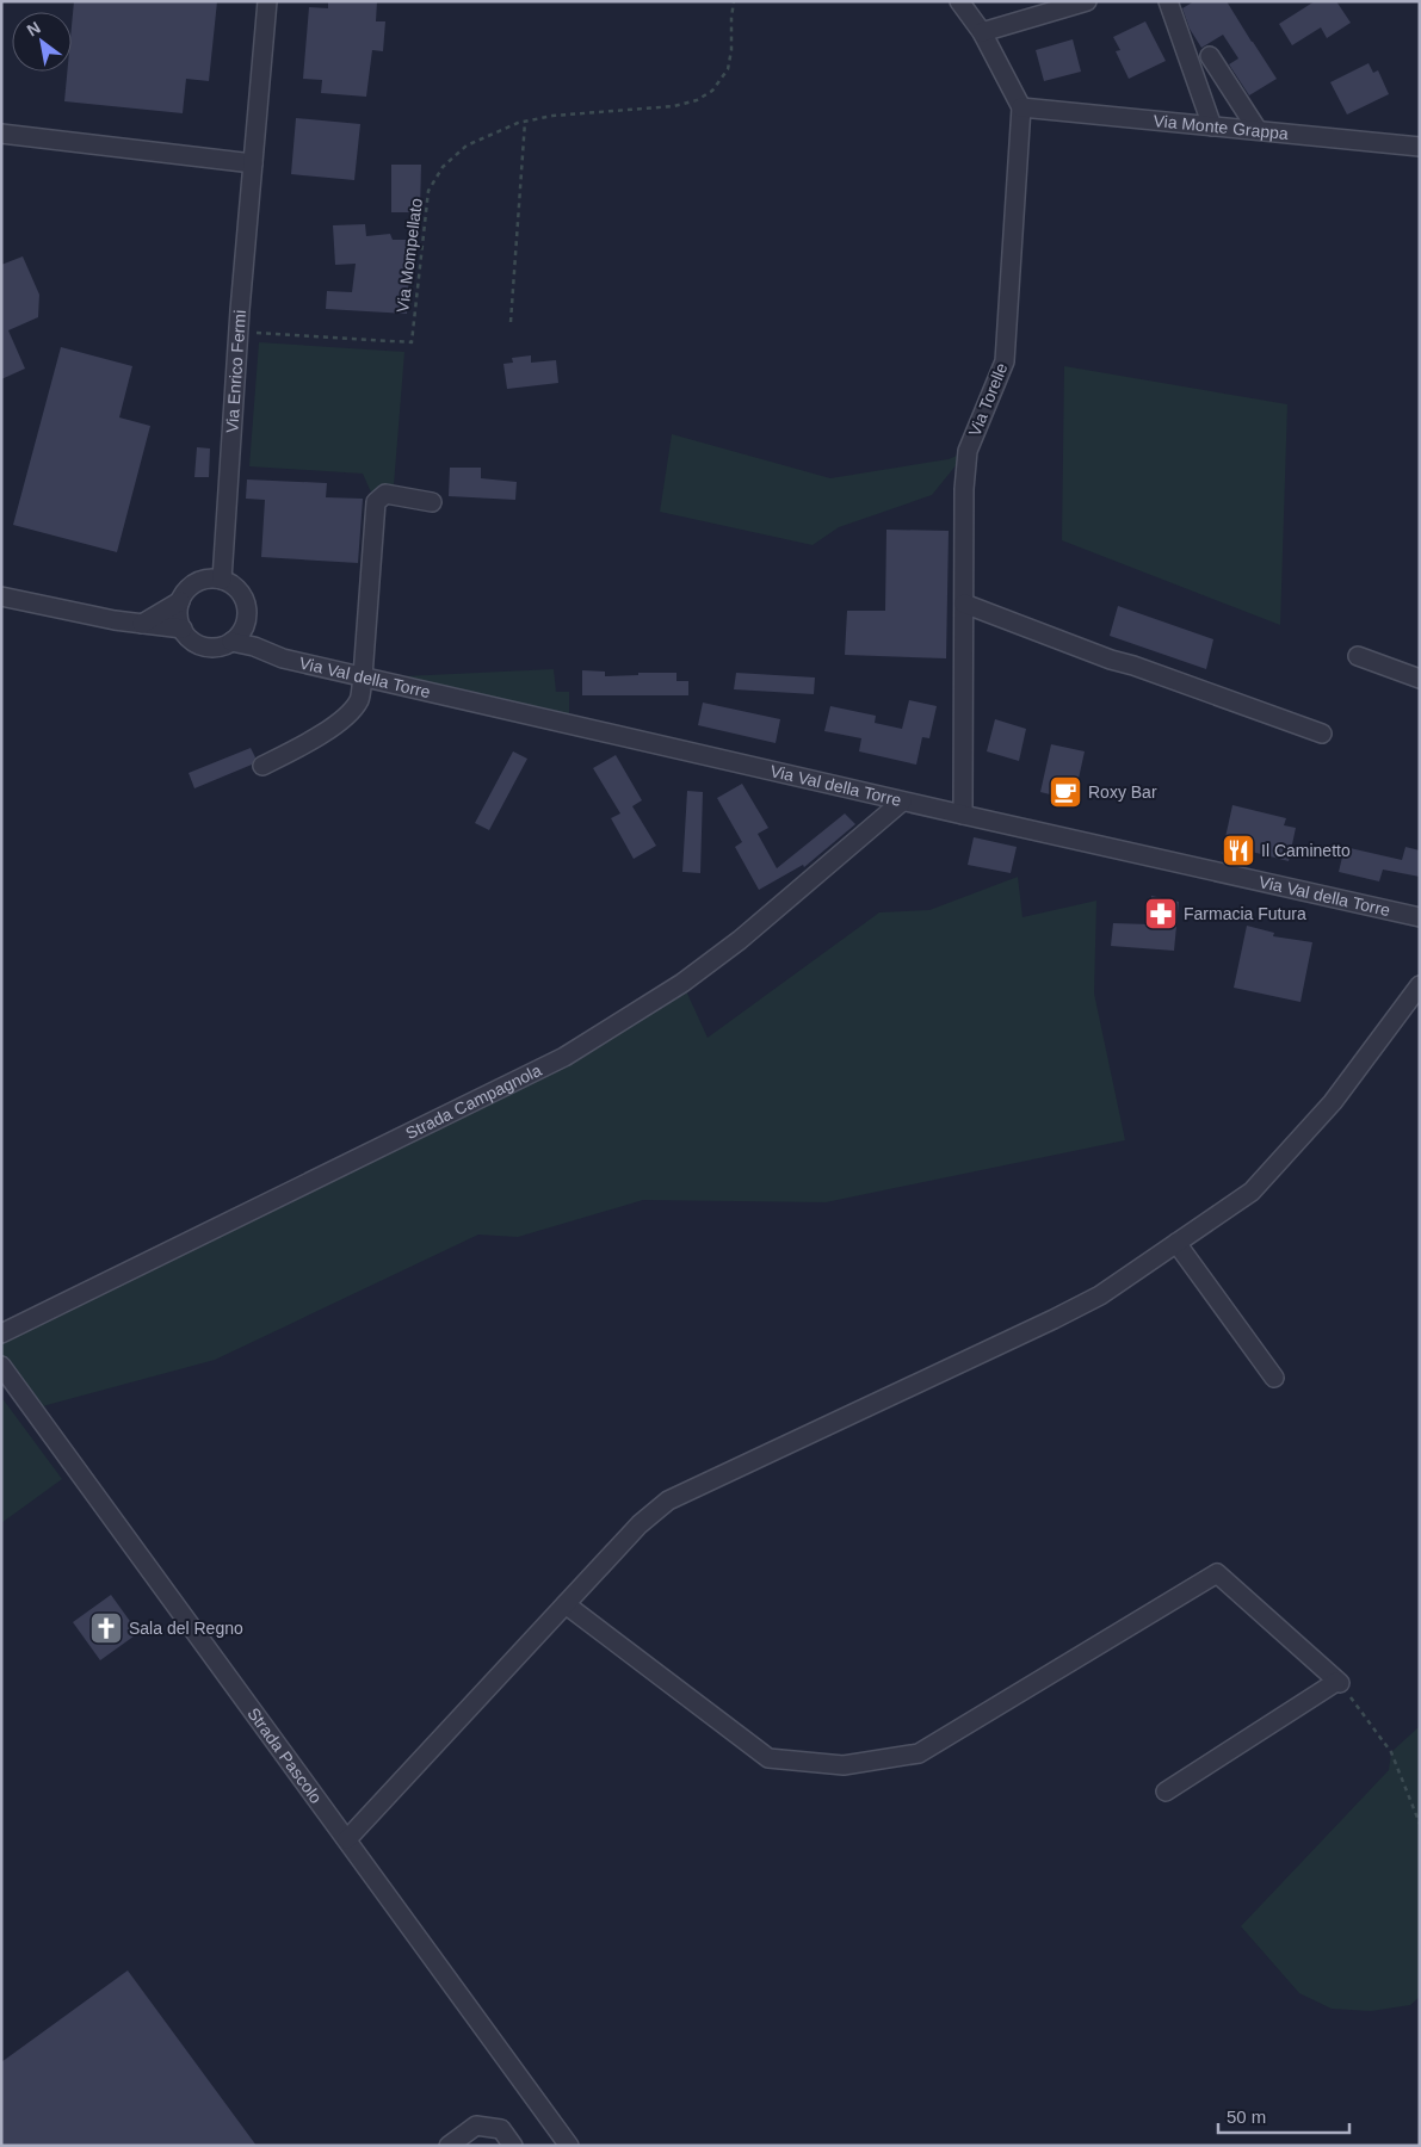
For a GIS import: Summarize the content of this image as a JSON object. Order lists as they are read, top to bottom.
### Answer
{
  "streets": {
    "street": [
      "Via Monte Grappa",
      "Via Enrico Fermi",
      "Via Torelle",
      "Via Val della Torre",
      "Strada Campagnola",
      "Strada Pascolo"
    ],
    "path": ["Via Mompellato"]
  },
  "crossings": [
    ["Via Monte Grappa", "Via Torelle"],
    ["Via Mompellato", "Via Enrico Fermi"],
    ["Via Enrico Fermi", "Via Val della Torre"],
    ["Via Torelle", "Via Val della Torre"],
    ["Via Val della Torre", "Strada Campagnola"]
  ],
  "places": {
    "cafe": ["Roxy Bar"],
    "restaurant": ["Il Caminetto"],
    "pharmacy": ["Farmacia Futura"],
    "church": ["Sala del Regno"]
  },
  "scale_bar": "50 m",
  "north": "top left"
}
